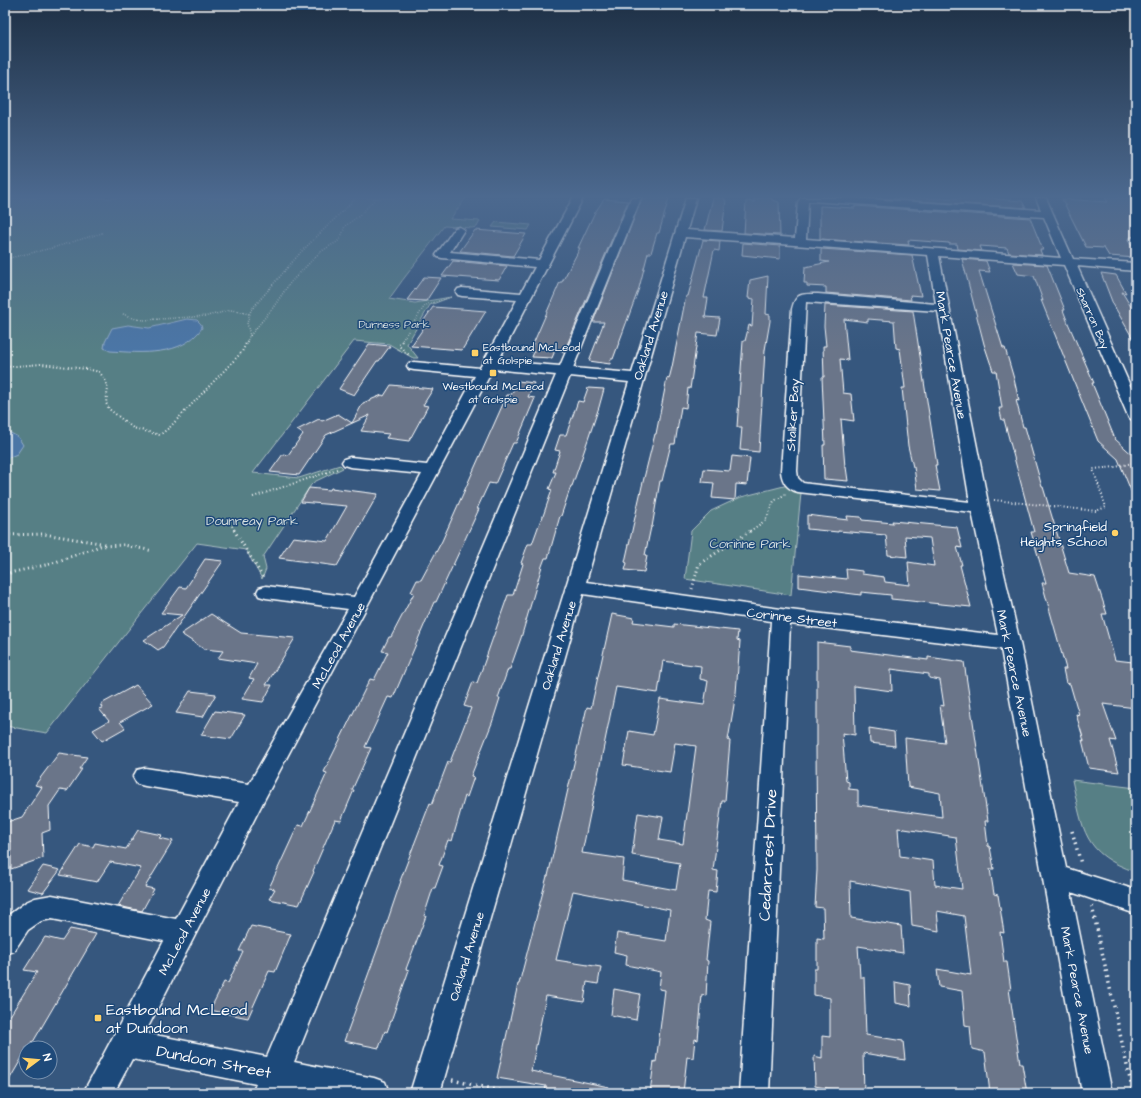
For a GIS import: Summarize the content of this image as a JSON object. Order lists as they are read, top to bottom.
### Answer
{
  "streets": {
    "street": [
      "Sharron Bay",
      "Oakland Avenue",
      "Mark Pearce Avenue",
      "Stalker Bay",
      "Corinne Street",
      "McLeod Avenue",
      "Cedarcrest Drive",
      "Dundoon Street"
    ]
  },
  "crossings": [
    ["Oakland Avenue", "Corinne Street"],
    ["Mark Pearce Avenue", "Stalker Bay"],
    ["Mark Pearce Avenue", "Corinne Street"],
    ["Corinne Street", "Cedarcrest Drive"],
    ["McLeod Avenue", "Dundoon Street"]
  ],
  "parks": ["Durness Park", "Dounreay Park", "Corinne Park"],
  "places": {
    "transit": ["Eastbound McLeod at Golspie", "Westbound McLeod at Golspie", "Eastbound McLeod at Dundoon"],
    "other": ["Springfield Heights School"]
  },
  "north": "right"
}
